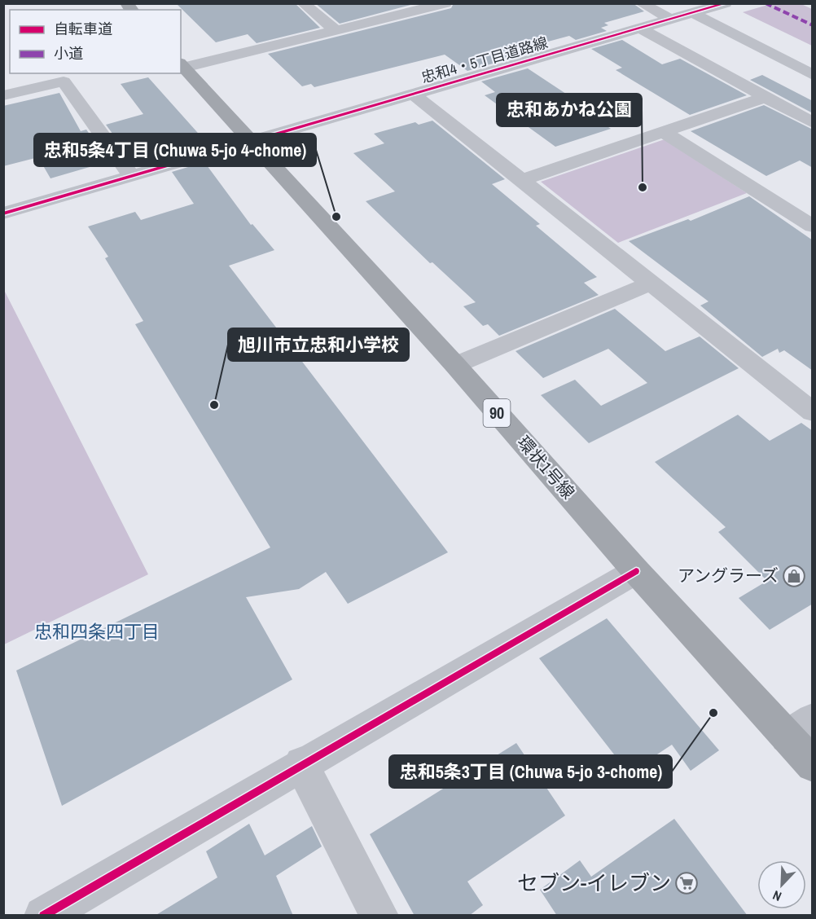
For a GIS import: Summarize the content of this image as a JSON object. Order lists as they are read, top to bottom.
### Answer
{
  "streets": {
    "main road": ["90", "環状1号線"],
    "street": ["忠和4・5丁目道路線"]
  },
  "crossings": [
    ["忠和4・5丁目道路線", "環状1号線"]
  ],
  "districts": ["忠和四条四丁目"],
  "places": {
    "other": [
      "忠和あかね公園",
      "忠和5条4丁目 (Chuwa 5-jo 4-chome)",
      "旭川市立忠和小学校",
      "忠和5条3丁目 (Chuwa 5-jo 3-chome)"
    ],
    "shop": ["アングラーズ"],
    "supermarket": ["セブン-イレブン"]
  },
  "legend": ["自転車道", "小道"],
  "north": "bottom left"
}
